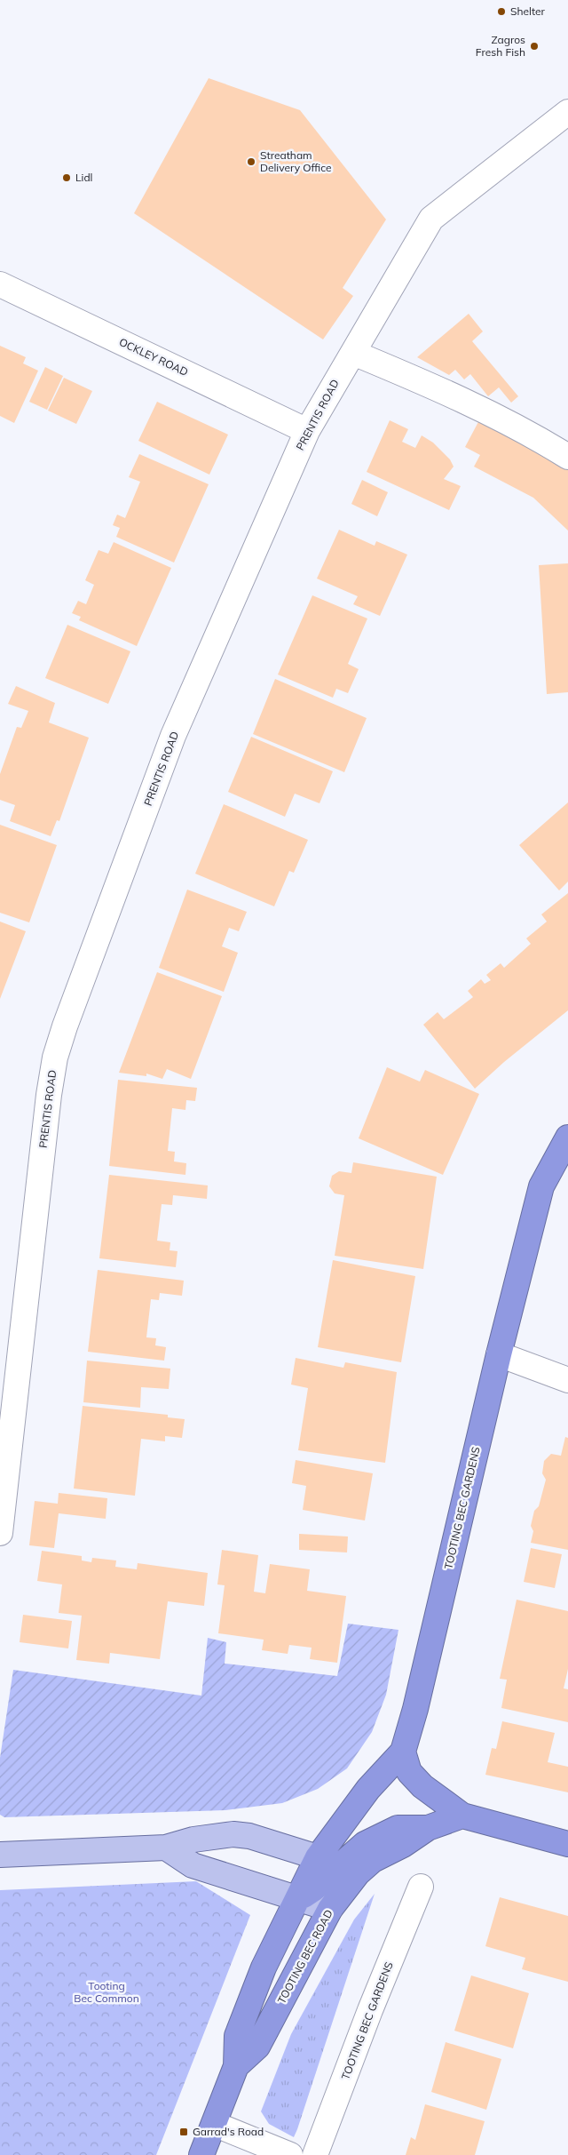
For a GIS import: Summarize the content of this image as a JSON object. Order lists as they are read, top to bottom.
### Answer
{
  "streets": {
    "highway": ["TOOTING BEC GARDENS", "TOOTING BEC ROAD"],
    "street": ["OCKLEY ROAD", "PRENTIS ROAD"]
  },
  "crossings": [
    ["OCKLEY ROAD", "PRENTIS ROAD"],
    ["TOOTING BEC GARDENS", "TOOTING BEC ROAD"]
  ],
  "parks": ["Tooting Bec Common"],
  "places": {
    "other": [
      "Shelter",
      "Zagros Fresh Fish",
      "Streatham Delivery Office",
      "Lidl"
    ],
    "transit": ["Garrad's Road"]
  }
}
